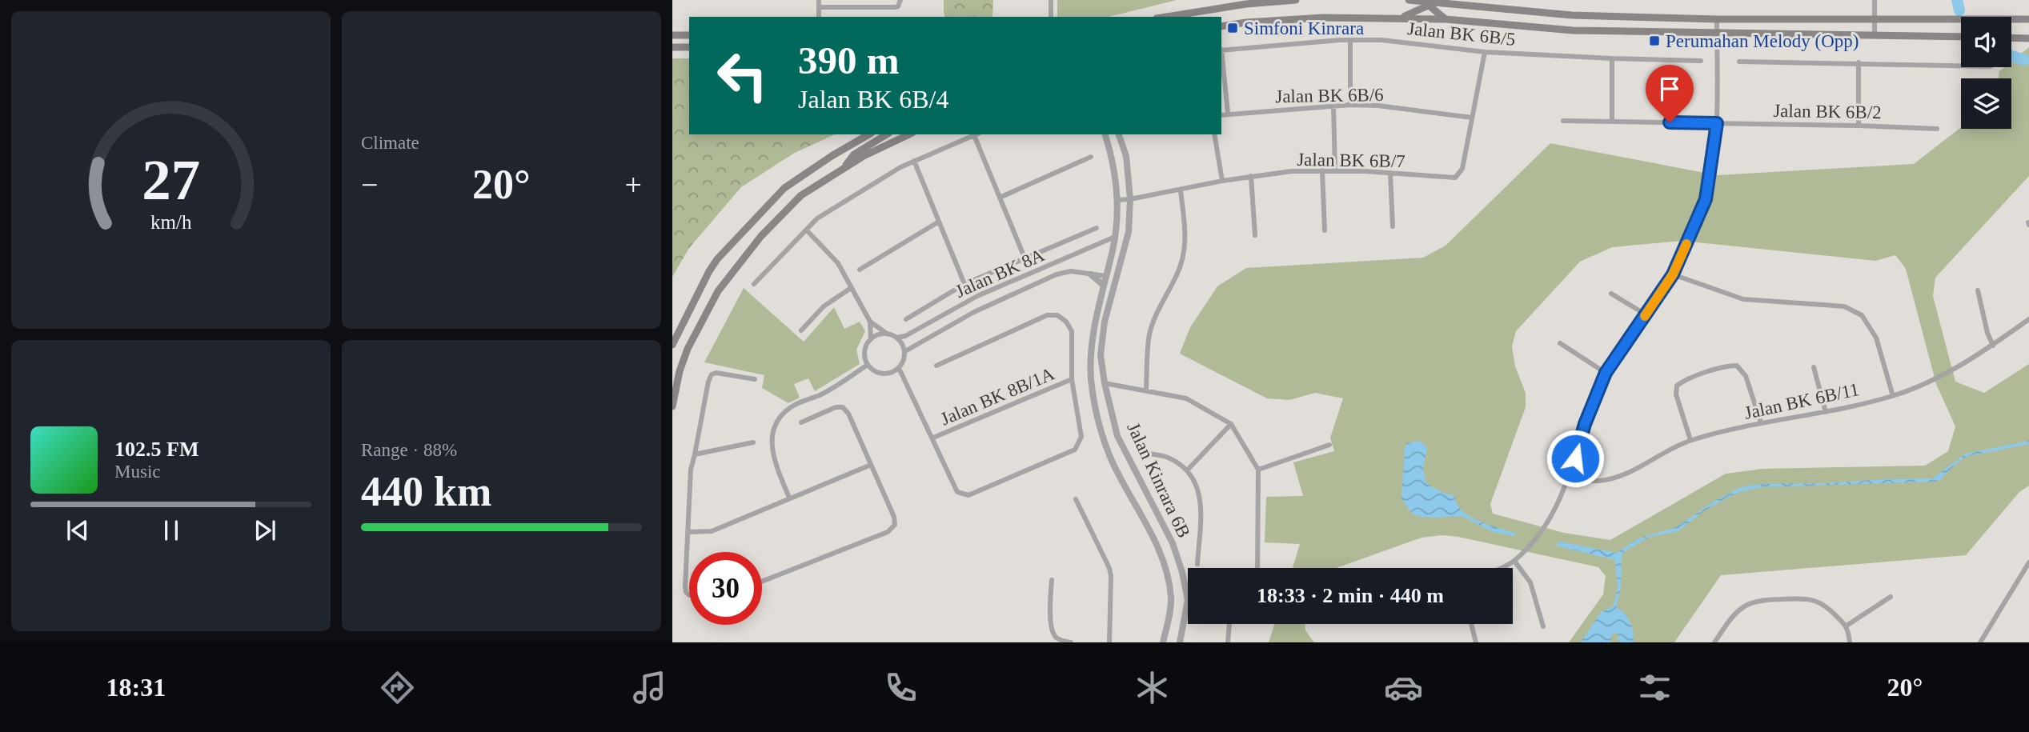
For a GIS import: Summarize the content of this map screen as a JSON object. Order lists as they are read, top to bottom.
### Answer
{
  "streets": {
    "street": [
      "Jalan BK 6B/5",
      "Jalan BK 6B/6",
      "Jalan BK 6B/2",
      "Jalan BK 6B/7",
      "Jalan BK 8A",
      "Jalan BK 8B/1A",
      "Jalan BK 6B/11",
      "Jalan Kinrara 6B"
    ]
  },
  "crossings": [
    ["Jalan BK 6B/5", "Jalan BK 6B/7"],
    ["Jalan BK 6B/6", "Jalan BK 6B/7"],
    ["Jalan BK 6B/7", "Jalan Kinrara 6B"],
    ["Jalan BK 8A", "Jalan Kinrara 6B"]
  ],
  "places": {
    "transit": ["Simfoni Kinrara", "Perumahan Melody (Opp)"]
  },
  "page": {
    "tile": [
      "Climate",
      ["Range · 88%", "440 km"]
    ],
    "turn": ["390 m", "Jalan BK 6B/4"],
    "heat": ["−", "20°", "+"],
    "song": ["102.5 FM", "Music"],
    "limit": "30",
    "trip": "18:33 · 2 min · 440 m",
    "tabs": ["18:31", "20°"],
    "gauge": ["27", "km/h"]
  }
}
